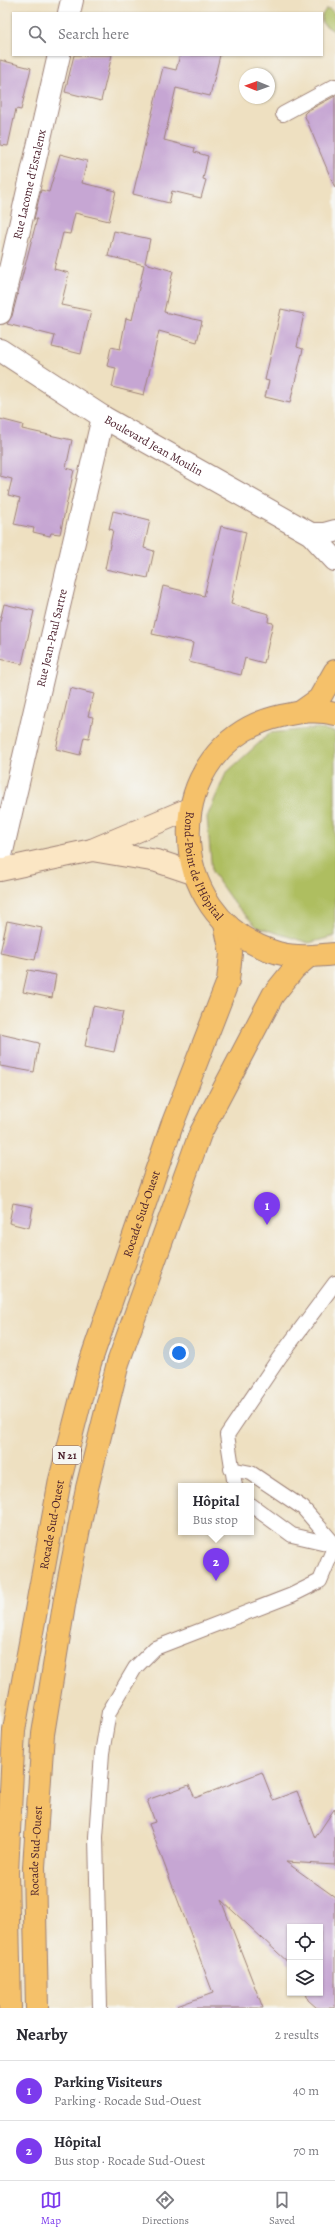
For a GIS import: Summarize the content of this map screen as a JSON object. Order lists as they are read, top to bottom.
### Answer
{
  "streets": {
    "main road": ["Rond-Point de l'Hôpital", "Rocade Sud-Ouest", "N 21"],
    "street": ["Rue Lacome d'Estalenx", "Boulevard Jean Moulin", "Rue Jean-Paul Sartre"]
  },
  "crossings": [
    ["Boulevard Jean Moulin", "Rue Jean-Paul Sartre"],
    ["Rond-Point de l'Hôpital", "Rocade Sud-Ouest"]
  ],
  "north": "left",
  "page": {
    "search": "Search here",
    "pins": ["1", "2"],
    "popup": ["Hôpital", "Bus stop"],
    "heading": ["Nearby", "2 results"],
    "list": [
      {
        "mark": "1",
        "name": "Parking Visiteurs",
        "note": "Parking · Rocade Sud-Ouest",
        "value": "40 m"
      },
      {
        "mark": "2",
        "name": "Hôpital",
        "note": "Bus stop · Rocade Sud-Ouest",
        "value": "70 m"
      }
    ],
    "nav": ["Map", "Directions", "Saved"]
  }
}
